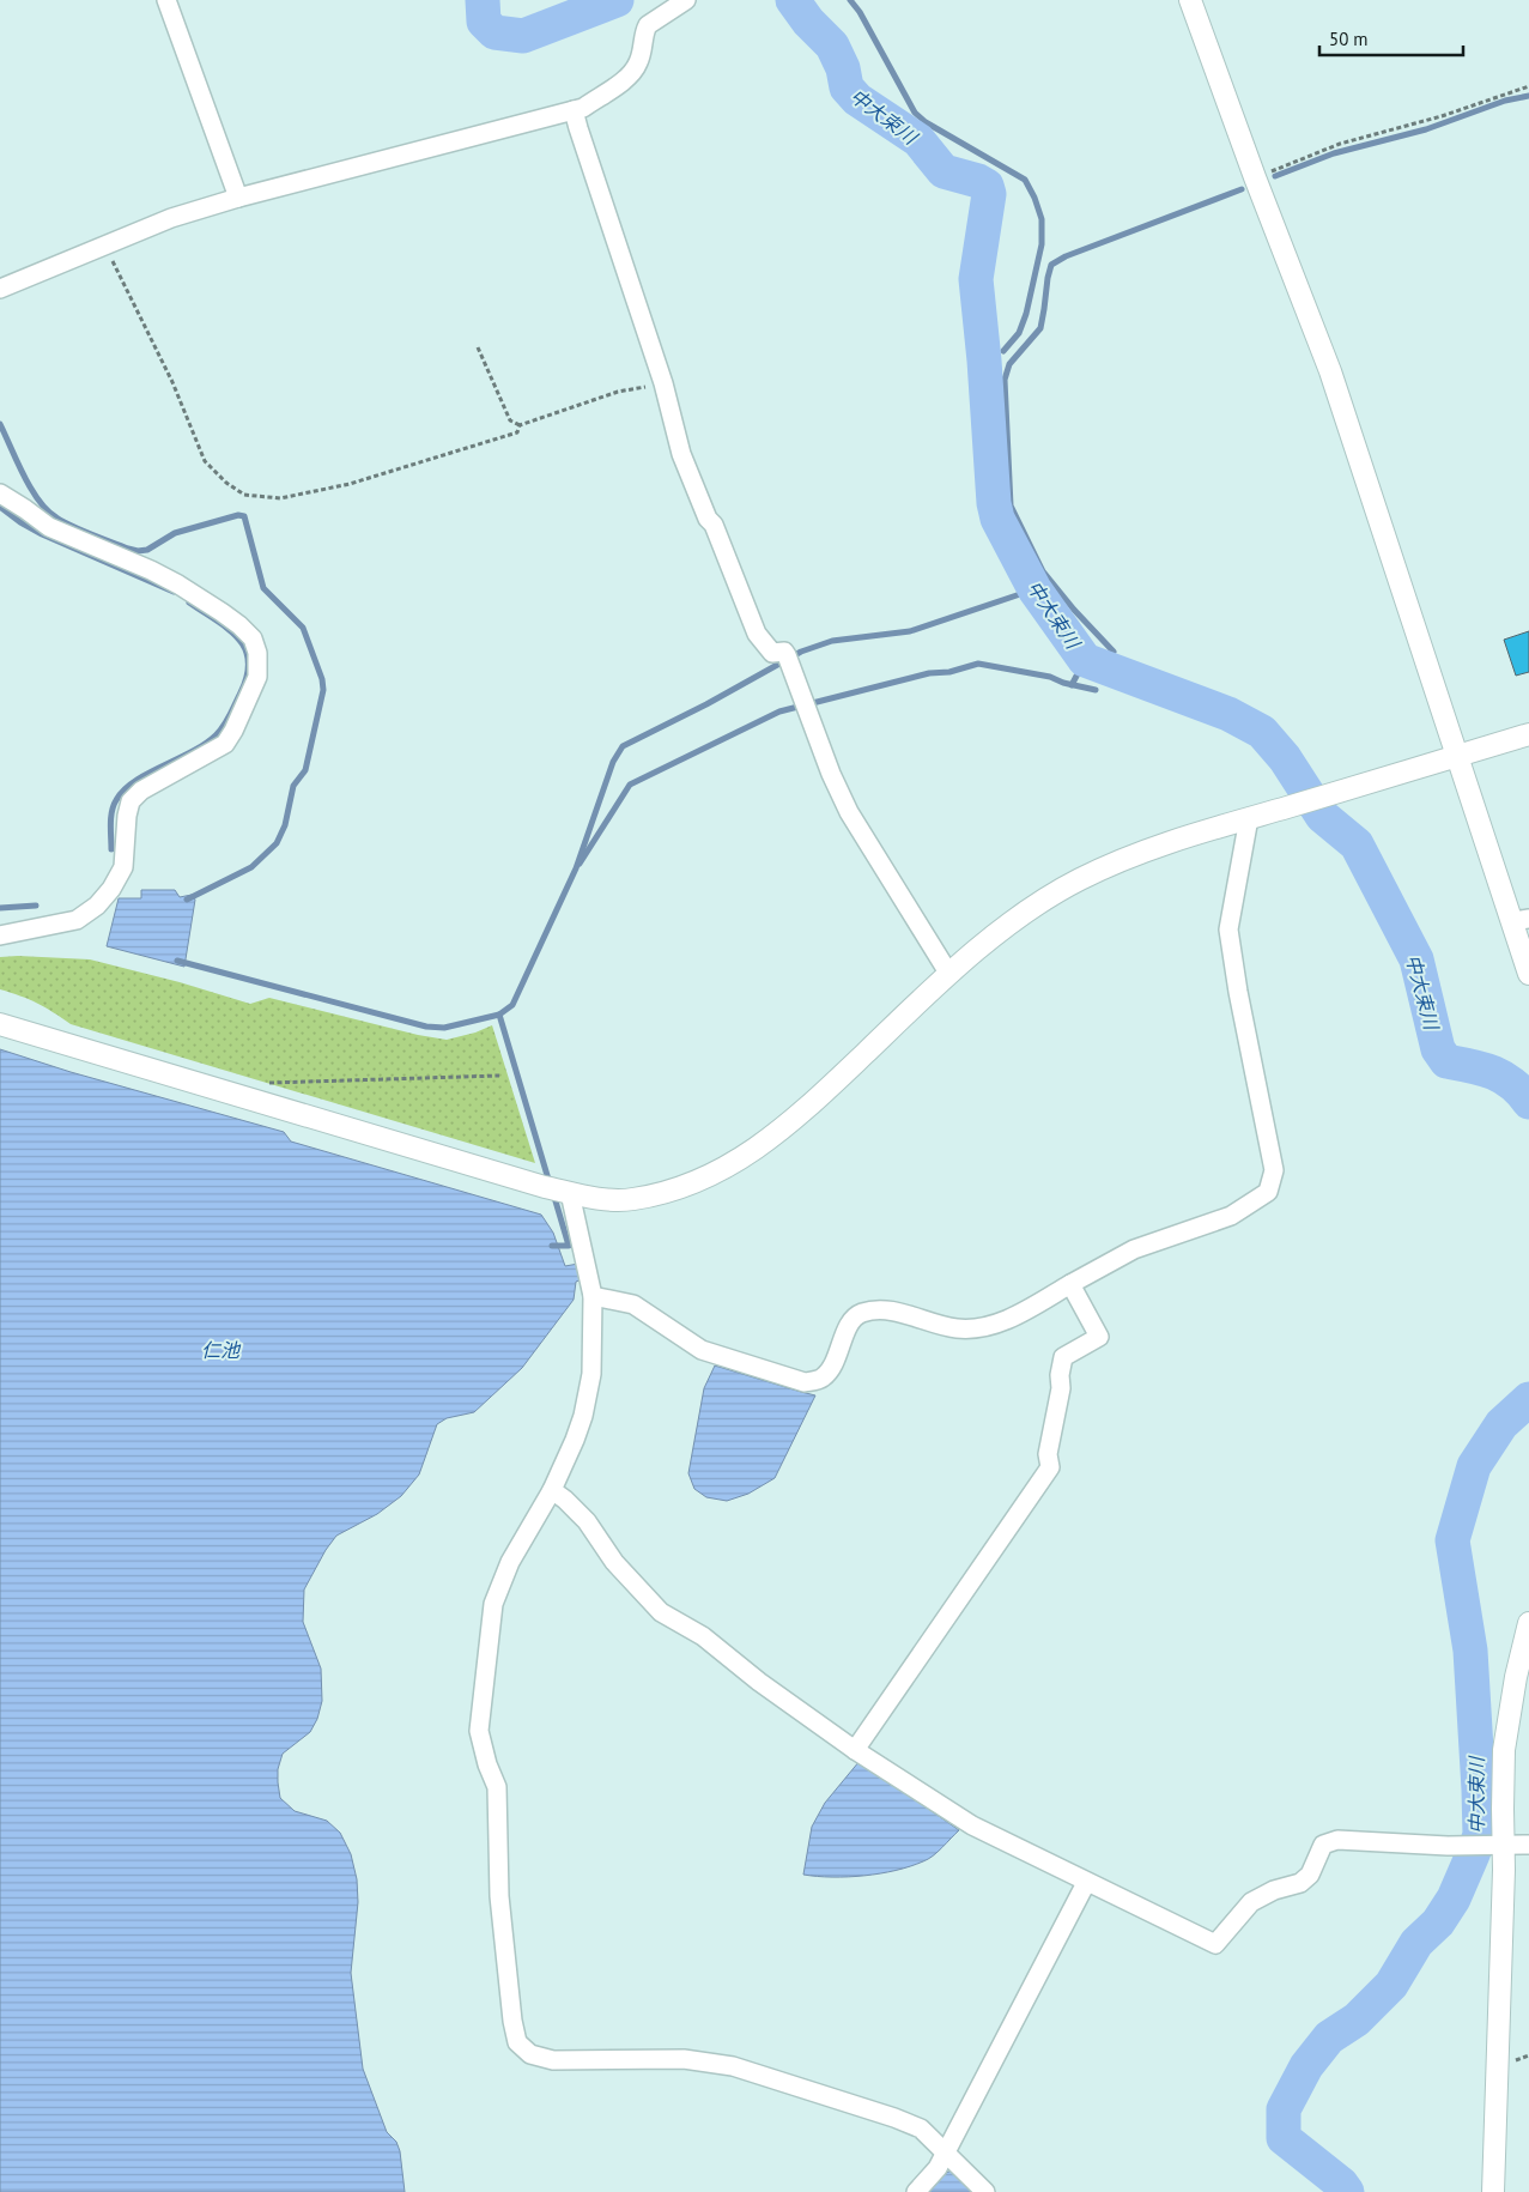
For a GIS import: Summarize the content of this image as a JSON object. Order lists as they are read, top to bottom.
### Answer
{
  "water": ["中大束川", "仁池"],
  "scale_bar": "50 m"
}
